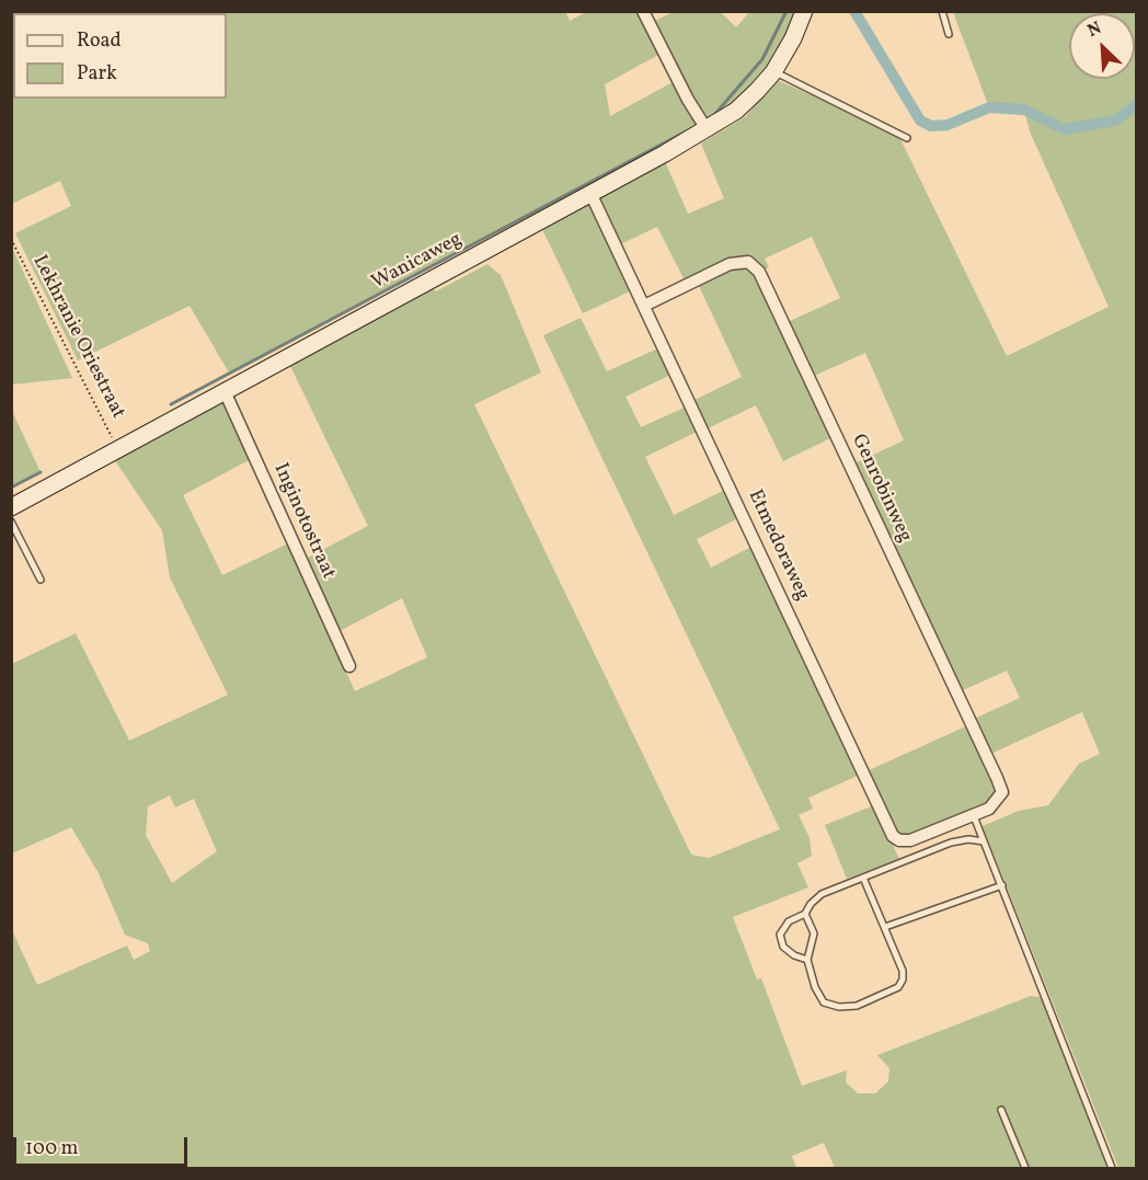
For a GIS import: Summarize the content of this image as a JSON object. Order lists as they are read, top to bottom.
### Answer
{
  "streets": {
    "street": [
      "Wanicaweg",
      "Genrobinweg",
      "Inginotostraat",
      "Etmedoraweg"
    ],
    "path": ["Lekhranie Oriestraat"]
  },
  "crossings": [
    ["Wanicaweg", "Lekhranie Oriestraat"],
    ["Wanicaweg", "Inginotostraat"],
    ["Wanicaweg", "Etmedoraweg"],
    ["Genrobinweg", "Etmedoraweg"]
  ],
  "legend": ["Road", "Park"],
  "scale_bar": "100 m",
  "north": "top left"
}
